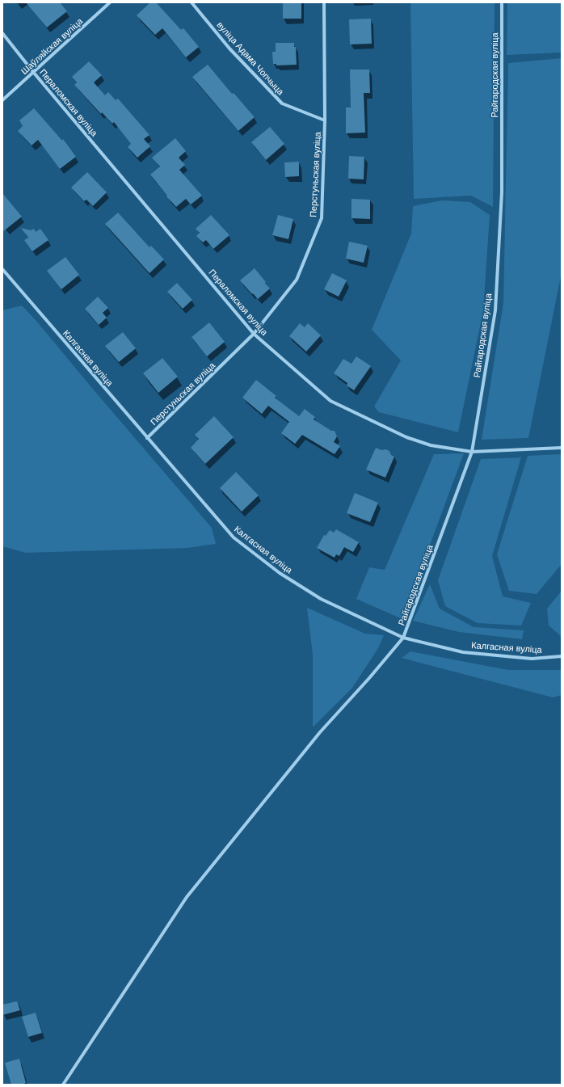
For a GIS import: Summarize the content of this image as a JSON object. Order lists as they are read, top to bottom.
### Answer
{
  "streets": {
    "street": [
      "Шаўляйская вуліца",
      "вуліца Адама Чопчыца",
      "Райгародская вуліца",
      "Пераломская вуліца",
      "Перстуньская вуліца",
      "Калгасная вуліца"
    ]
  },
  "crossings": [
    ["Шаўляйская вуліца", "Пераломская вуліца"],
    ["вуліца Адама Чопчыца", "Перстуньская вуліца"],
    ["Райгародская вуліца", "Пераломская вуліца"],
    ["Райгародская вуліца", "Калгасная вуліца"],
    ["Пераломская вуліца", "Перстуньская вуліца"],
    ["Перстуньская вуліца", "Калгасная вуліца"]
  ]
}
